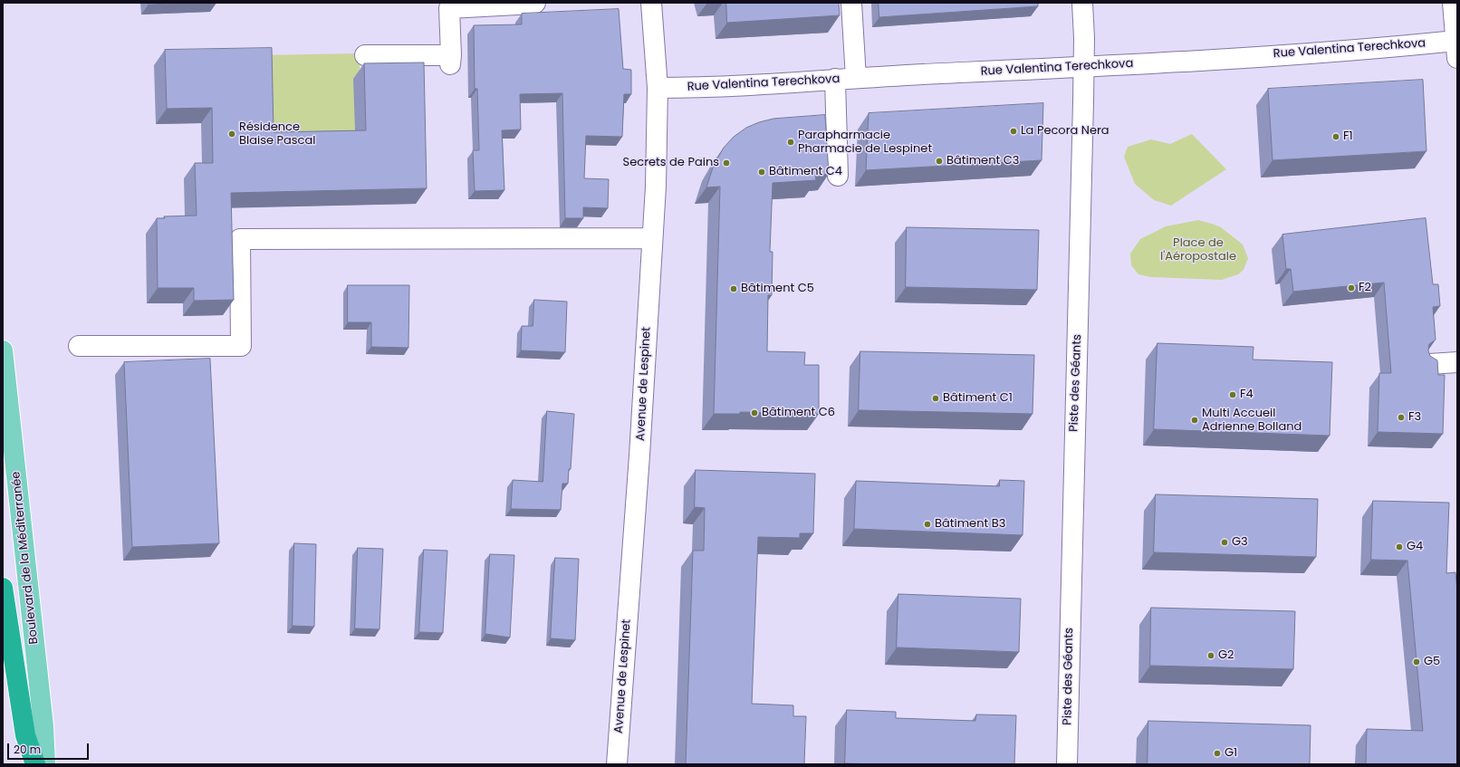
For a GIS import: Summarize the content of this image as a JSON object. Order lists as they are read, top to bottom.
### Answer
{
  "streets": {
    "main road": ["Boulevard de la Méditerranée"],
    "street": ["Rue Valentina Terechkova", "Piste des Géants", "Avenue de Lespinet"]
  },
  "crossings": [
    ["Rue Valentina Terechkova", "Piste des Géants"],
    ["Rue Valentina Terechkova", "Avenue de Lespinet"]
  ],
  "parks": ["Place de l'Aéropostale"],
  "places": [
    "La Pecora Nera",
    "Résidence Blaise Pascal",
    "F1",
    "Parapharmacie Pharmacie de Lespinet",
    "Bâtiment C3",
    "Secrets de Pains",
    "Bâtiment C4",
    "F2",
    "Bâtiment C5",
    "F4",
    "Bâtiment C1",
    "Bâtiment C6",
    "F3",
    "Multi Accueil Adrienne Bolland",
    "Bâtiment B3",
    "G3",
    "G4",
    "G2",
    "G5",
    "G1"
  ],
  "scale_bar": "20 m"
}
